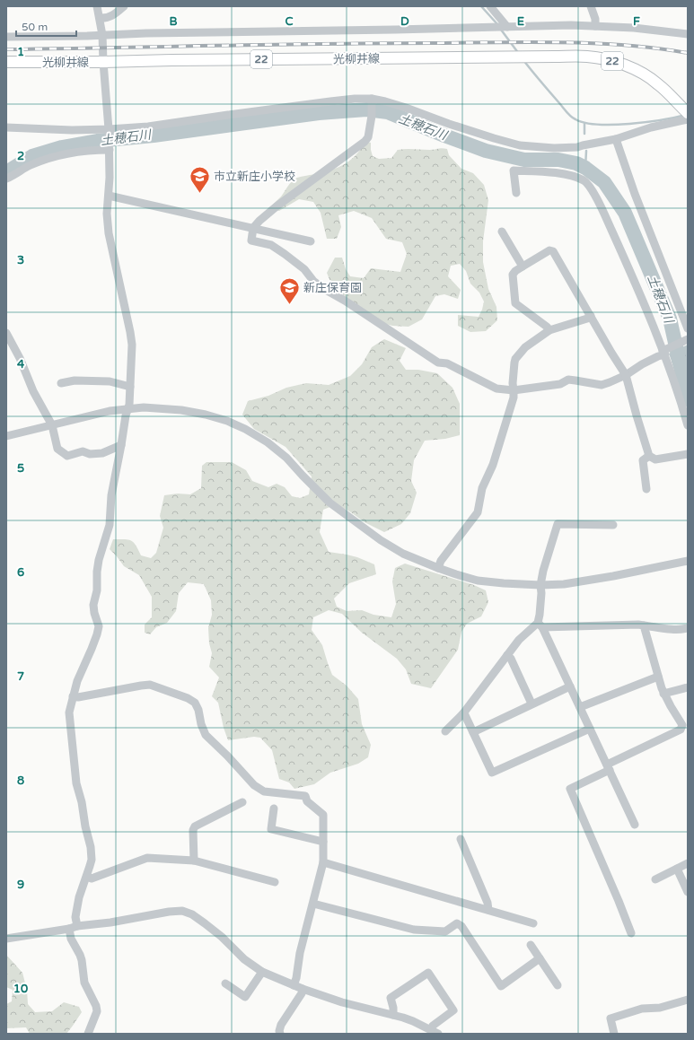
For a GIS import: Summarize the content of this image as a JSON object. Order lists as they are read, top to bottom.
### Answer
{
  "streets": {
    "main road": ["光柳井線", "22"]
  },
  "water": ["土穂石川"],
  "places": {
    "school or university": ["市立新庄小学校", "新庄保育園"]
  },
  "scale_bar": "50 m",
  "grid": {
    "columns": [
      "B",
      "C",
      "D",
      "E",
      "F"
    ],
    "rows": [
      "1",
      "2",
      "3",
      "4",
      "5",
      "6",
      "7",
      "8",
      "9",
      "10"
    ]
  }
}
